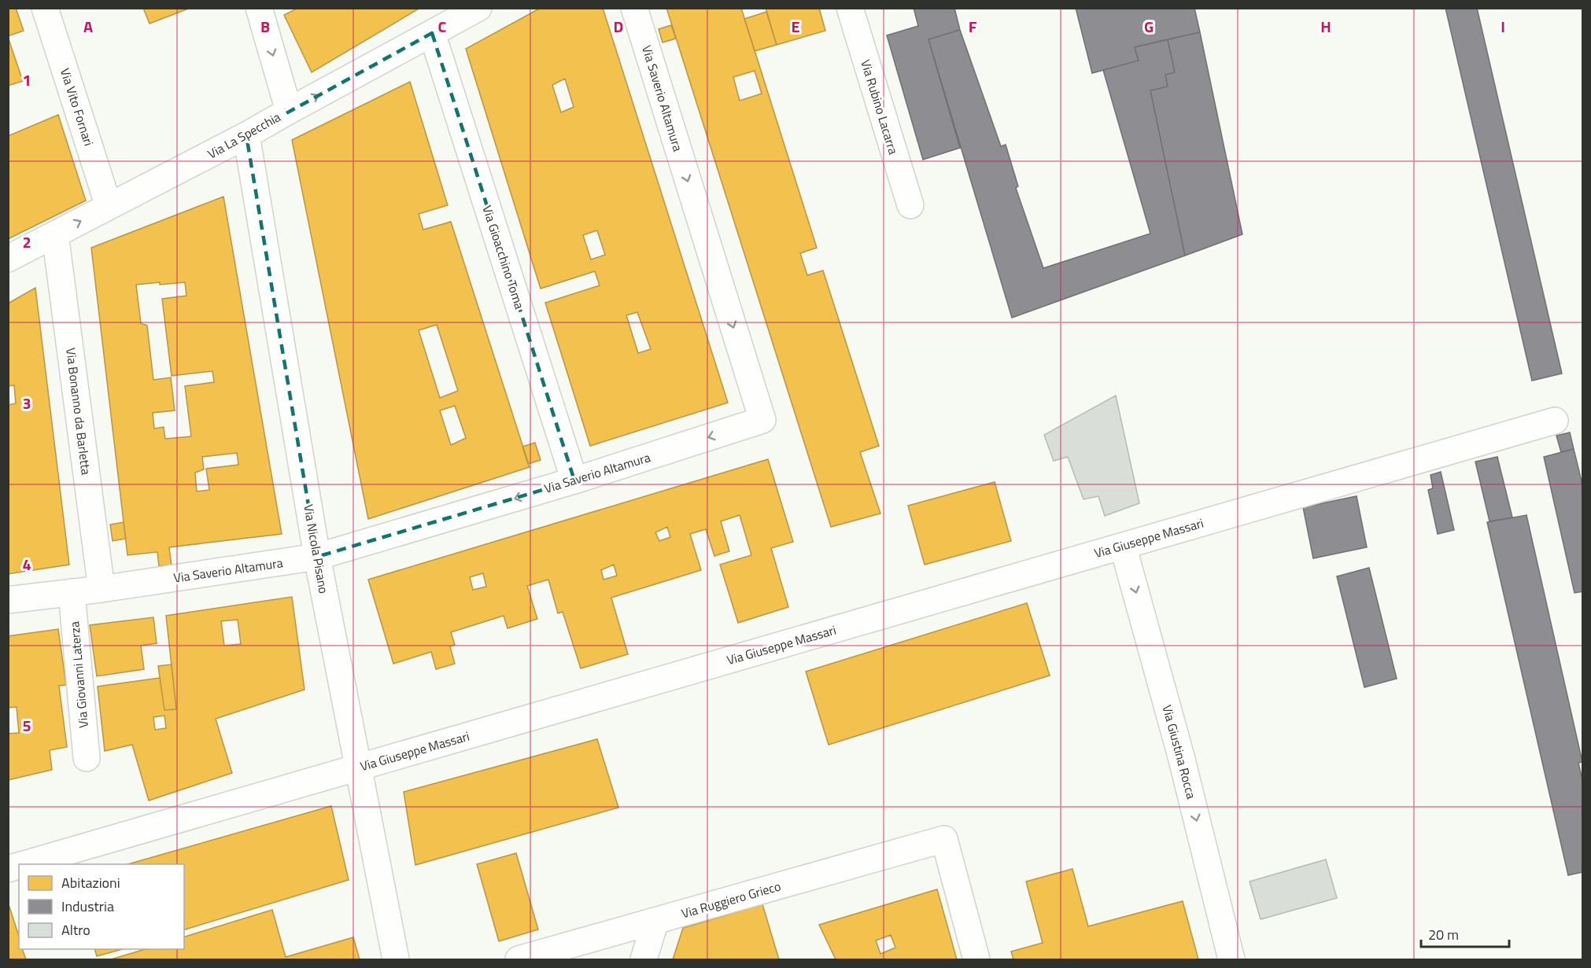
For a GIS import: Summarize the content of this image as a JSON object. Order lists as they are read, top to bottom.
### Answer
{
  "streets": {
    "street": [
      "Via Saverio Altamura",
      "Via Vito Fornari",
      "Via Rubino Lacarra",
      "Via La Specchia",
      "Via Gioacchino Toma",
      "Via Bonanno da Barletta",
      "Via Giuseppe Massari",
      "Via Nicola Pisano",
      "Via Giovanni Laterza",
      "Via Giustina Rocca",
      "Via Ruggiero Grieco"
    ]
  },
  "crossings": [
    ["Via Saverio Altamura", "Via Gioacchino Toma"],
    ["Via Saverio Altamura", "Via Bonanno da Barletta"],
    ["Via Saverio Altamura", "Via Nicola Pisano"],
    ["Via Saverio Altamura", "Via Giovanni Laterza"],
    ["Via Vito Fornari", "Via La Specchia"],
    ["Via La Specchia", "Via Gioacchino Toma"],
    ["Via La Specchia", "Via Bonanno da Barletta"],
    ["Via La Specchia", "Via Nicola Pisano"],
    ["Via Giuseppe Massari", "Via Nicola Pisano"],
    ["Via Giuseppe Massari", "Via Giustina Rocca"]
  ],
  "one_way": ["Via La Specchia", "Via Giustina Rocca"],
  "legend": ["Abitazioni", "Industria", "Altro"],
  "scale_bar": "20 m",
  "grid": {
    "columns": [
      "A",
      "B",
      "C",
      "D",
      "E",
      "F",
      "G",
      "H",
      "I"
    ],
    "rows": [
      "1",
      "2",
      "3",
      "4",
      "5"
    ]
  }
}
